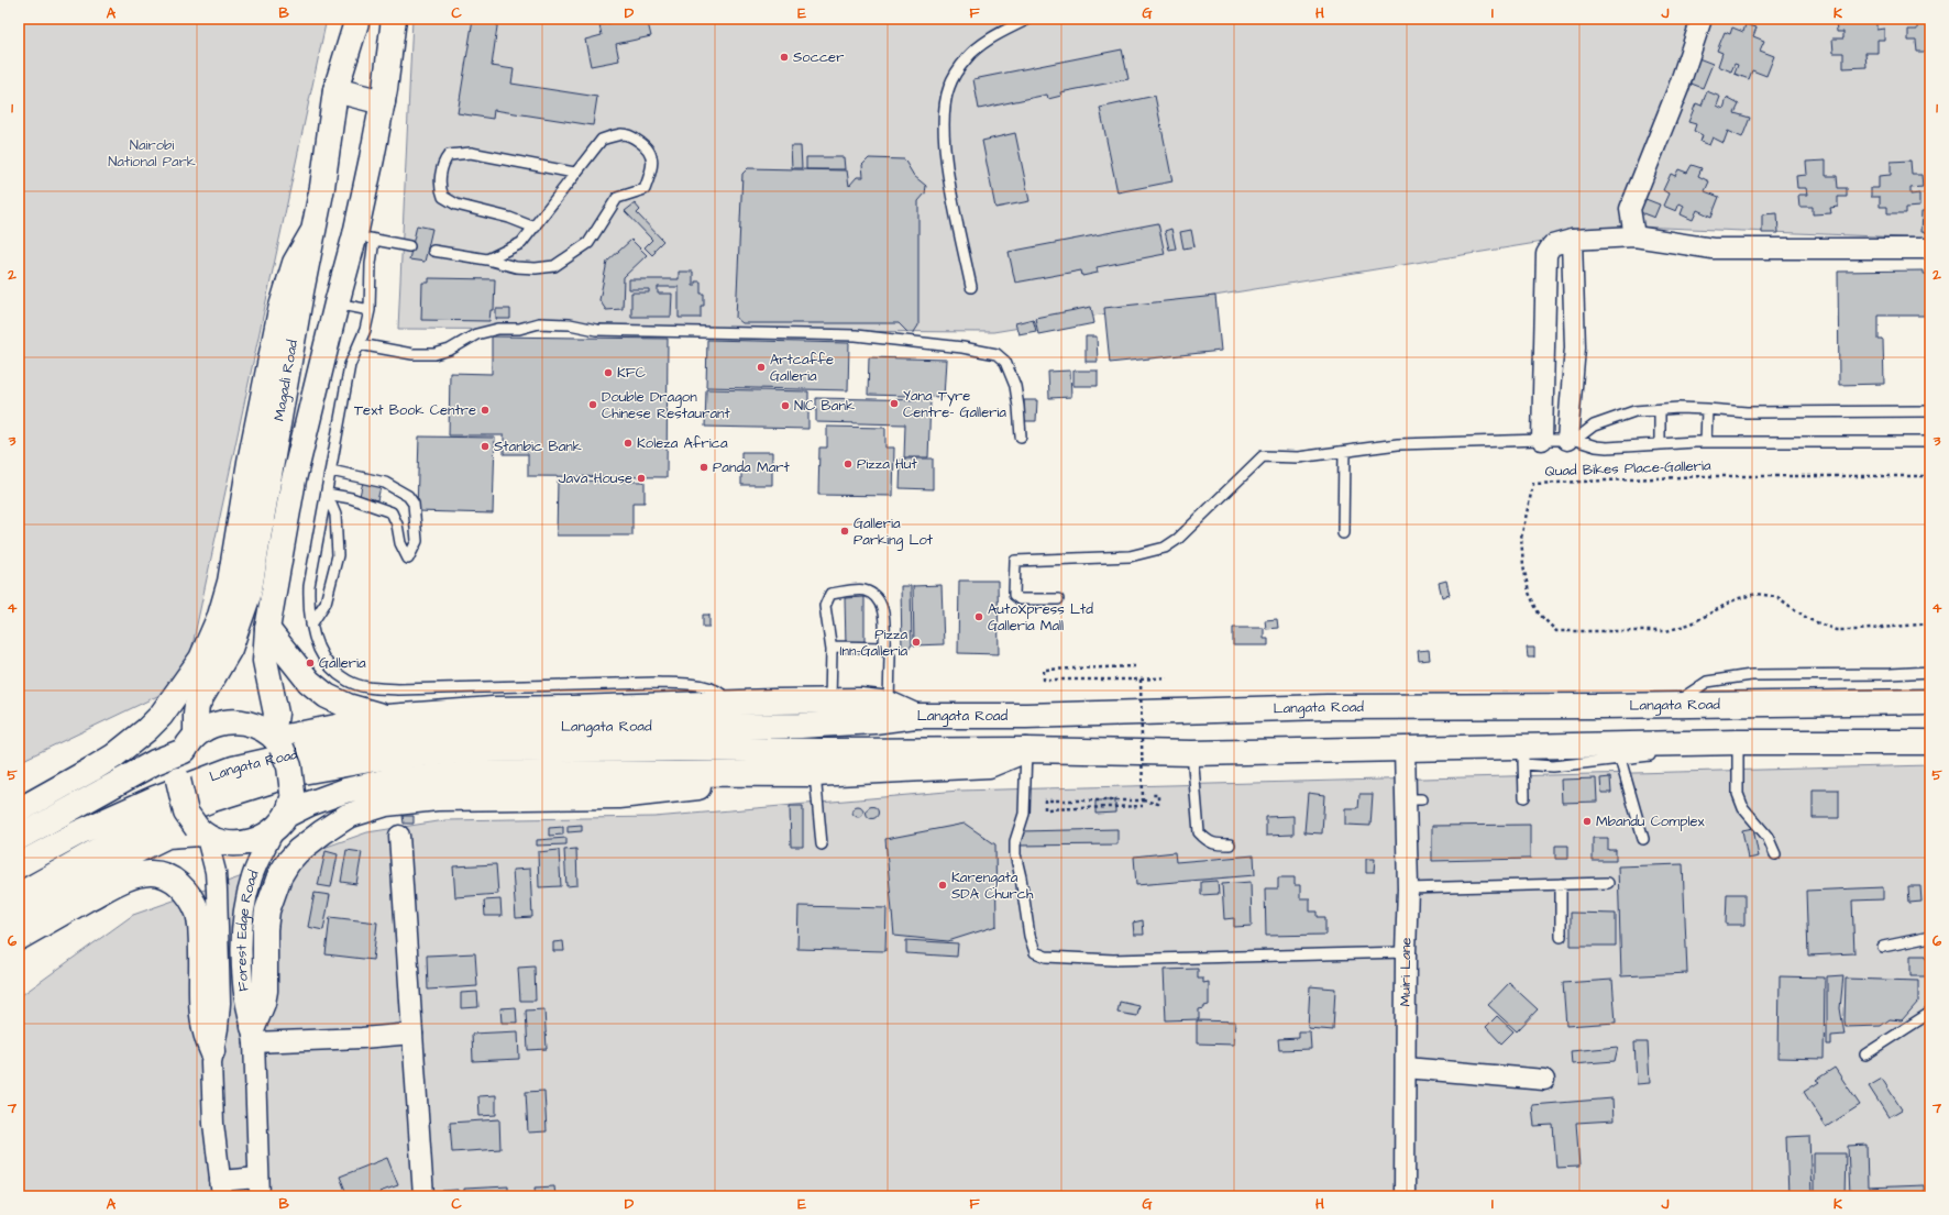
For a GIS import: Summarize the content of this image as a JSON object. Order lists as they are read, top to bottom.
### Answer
{
  "streets": {
    "main road": ["Magadi Road", "Langata Road"],
    "street": ["Forest Edge Road", "Muiri Lane"],
    "path": ["Quad Bikes Place-Galleria"]
  },
  "crossings": [
    ["Magadi Road", "Forest Edge Road"],
    ["Langata Road", "Muiri Lane"]
  ],
  "parks": ["Nairobi National Park"],
  "places": [
    "Soccer",
    "Artcaffe Galleria",
    "KFC",
    "Yana Tyre Centre- Galleria",
    "Double Dragon Chinese Restaurant",
    "NIC Bank",
    "Text Book Centre",
    "Koleza Africa",
    "Stanbic Bank",
    "Pizza Hut",
    "Panda Mart",
    "Java House",
    "Galleria Parking Lot",
    "AutoXpress Ltd Galleria Mall",
    "Pizza Inn-Galleria",
    "Galleria",
    "Mbandu Complex",
    "Karengata SDA Church"
  ],
  "grid": {
    "columns": [
      "A",
      "B",
      "C",
      "D",
      "E",
      "F",
      "G",
      "H",
      "I",
      "J",
      "K"
    ],
    "rows": [
      "1",
      "2",
      "3",
      "4",
      "5",
      "6",
      "7"
    ]
  }
}
